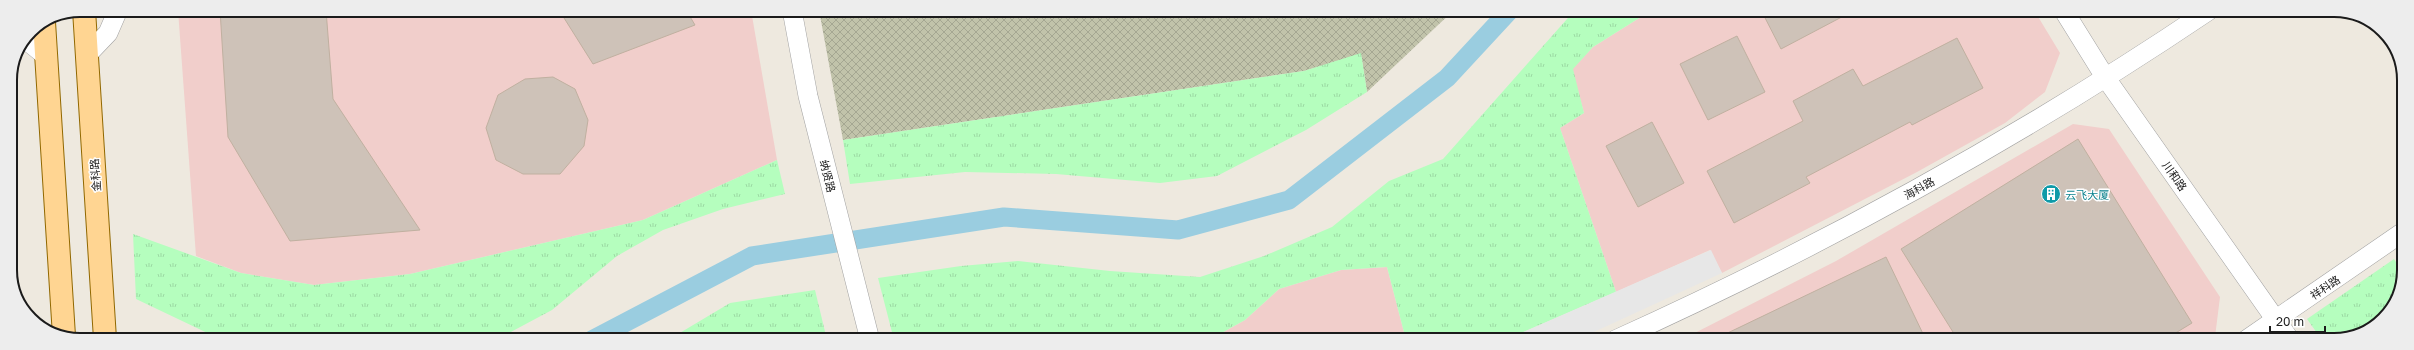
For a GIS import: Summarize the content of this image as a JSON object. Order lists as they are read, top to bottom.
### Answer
{
  "streets": {
    "main road": ["金科路"],
    "street": [
      "纳贤路",
      "川和路",
      "海科路",
      "祥科路"
    ]
  },
  "crossings": [
    ["川和路", "海科路"],
    ["川和路", "祥科路"]
  ],
  "places": {
    "building": ["云飞大厦"]
  },
  "scale_bar": "20 m"
}
